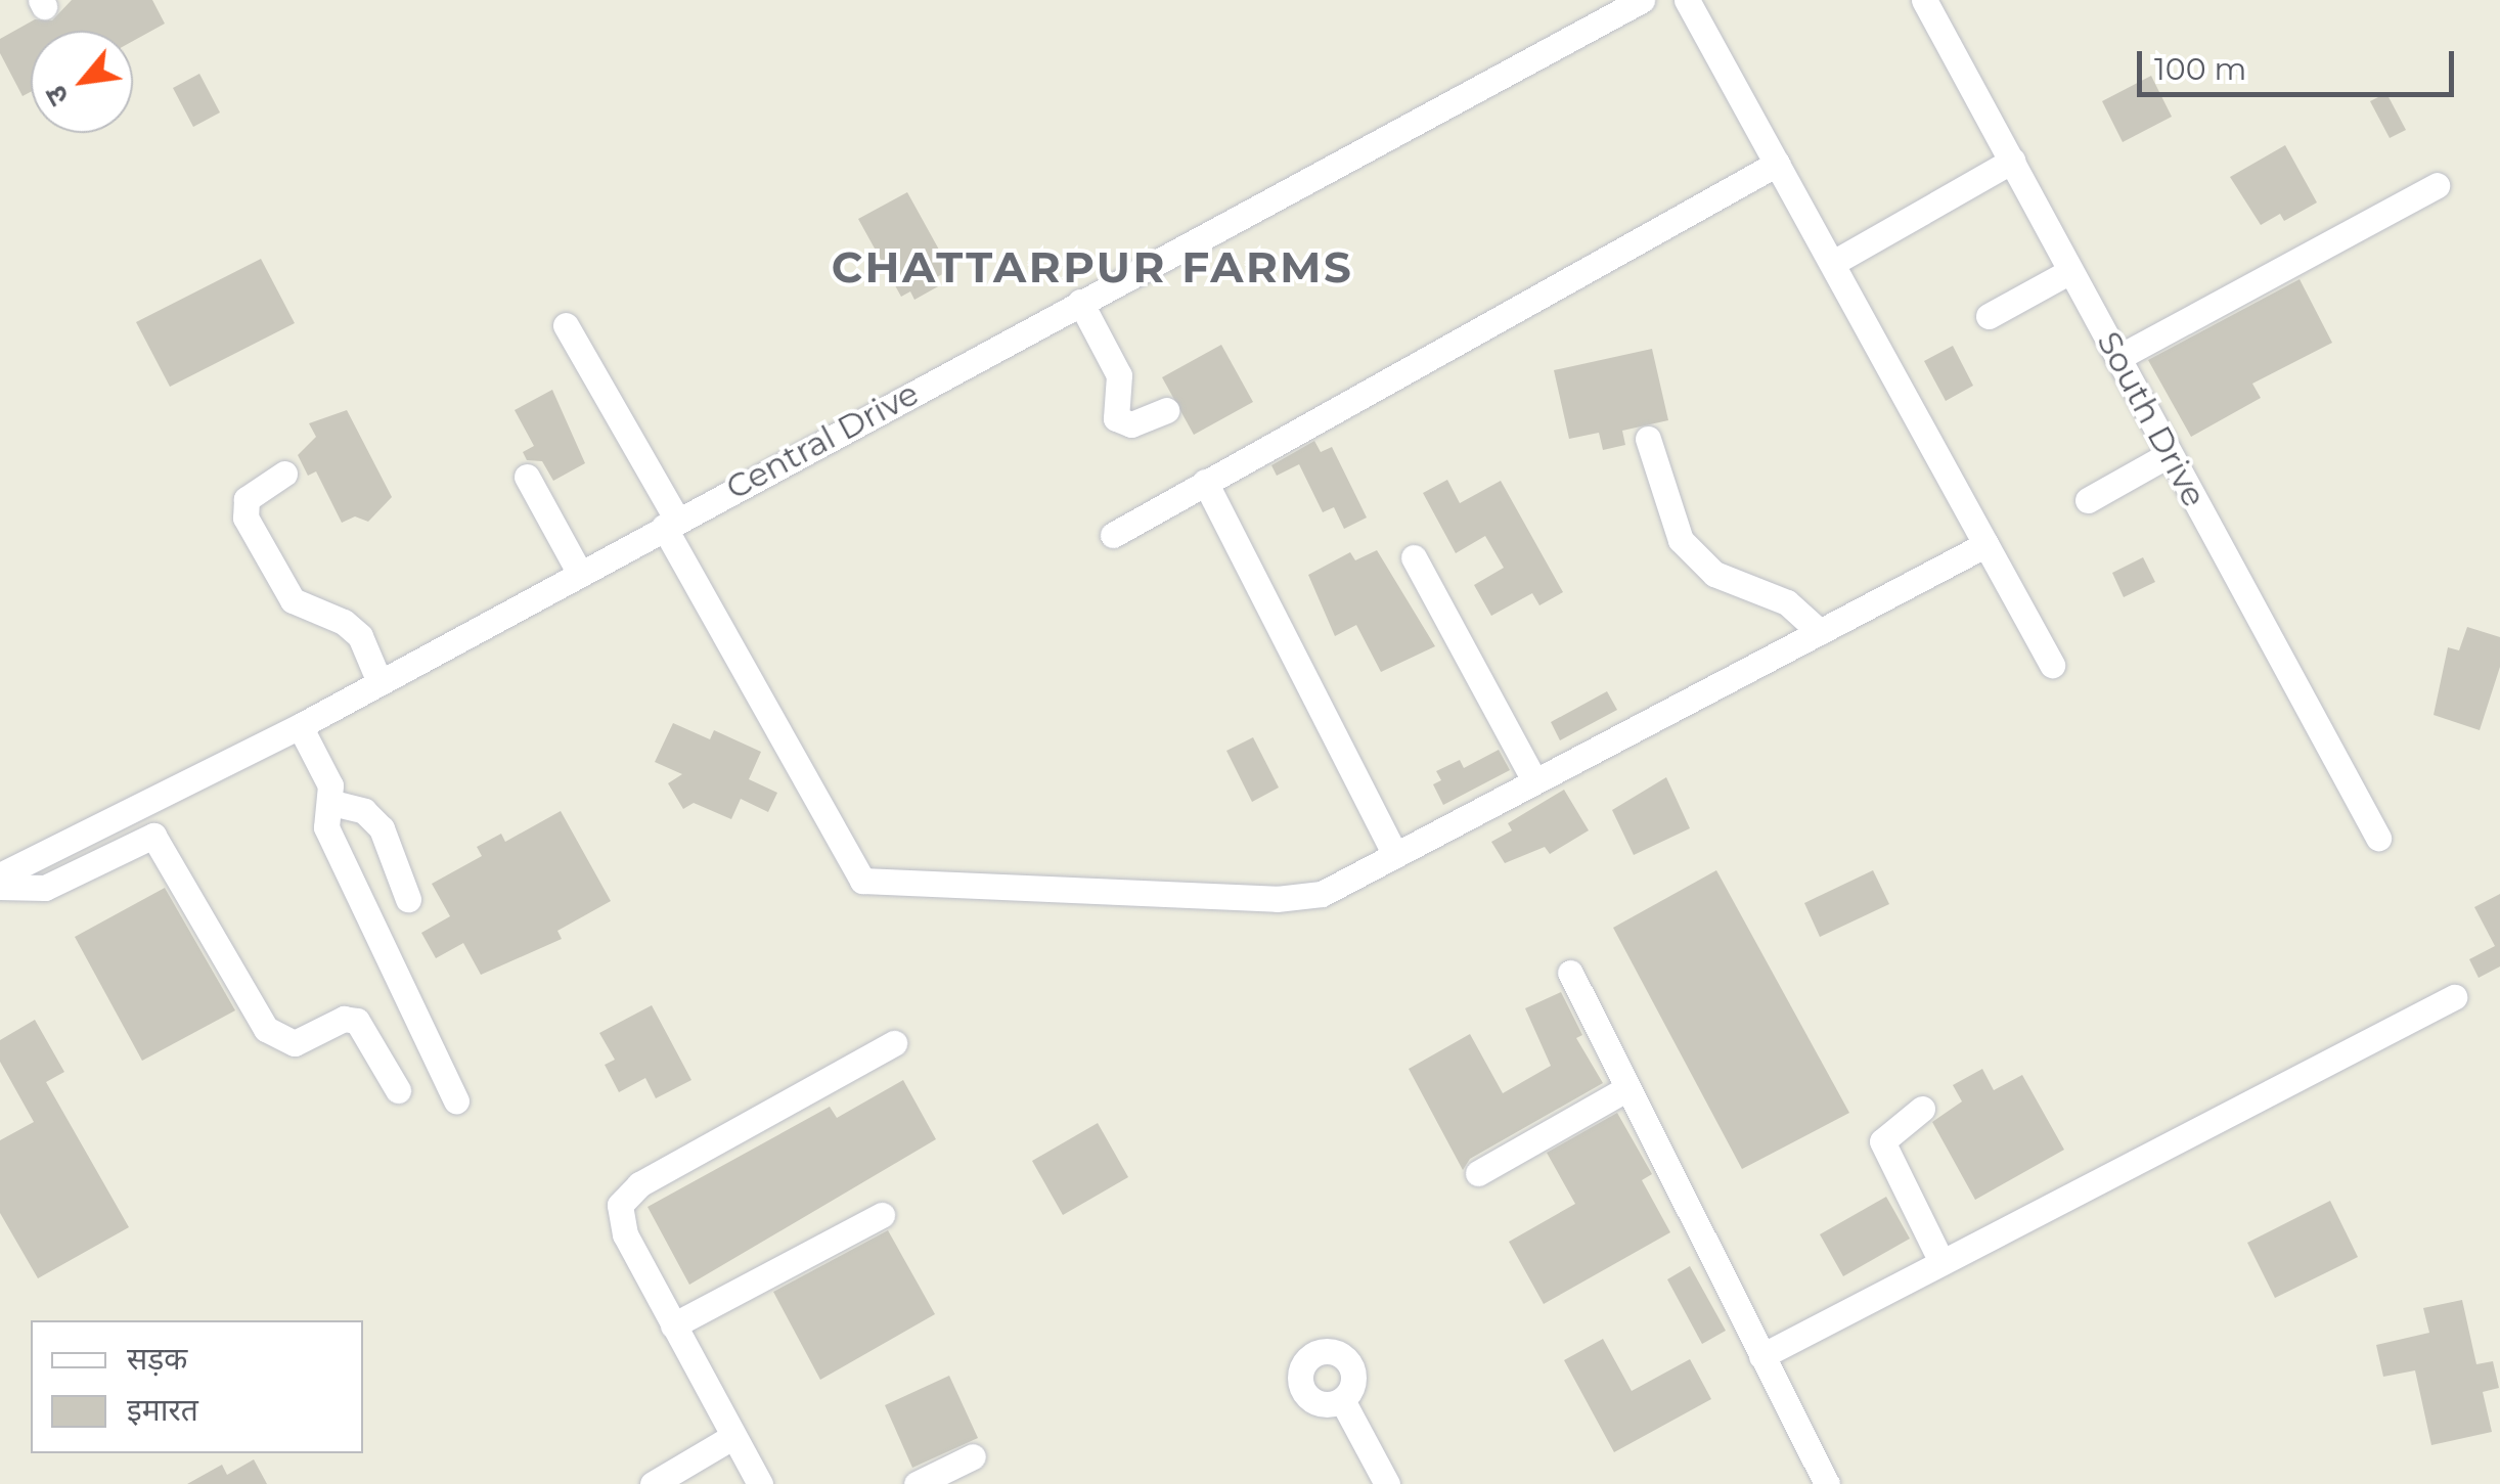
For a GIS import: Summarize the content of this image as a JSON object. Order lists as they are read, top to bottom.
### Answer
{
  "streets": {
    "street": ["South Drive", "Central Drive"]
  },
  "districts": ["CHATTARPUR FARMS"],
  "legend": ["सड़क", "इमारत"],
  "scale_bar": "100 m",
  "north": "bottom left"
}
